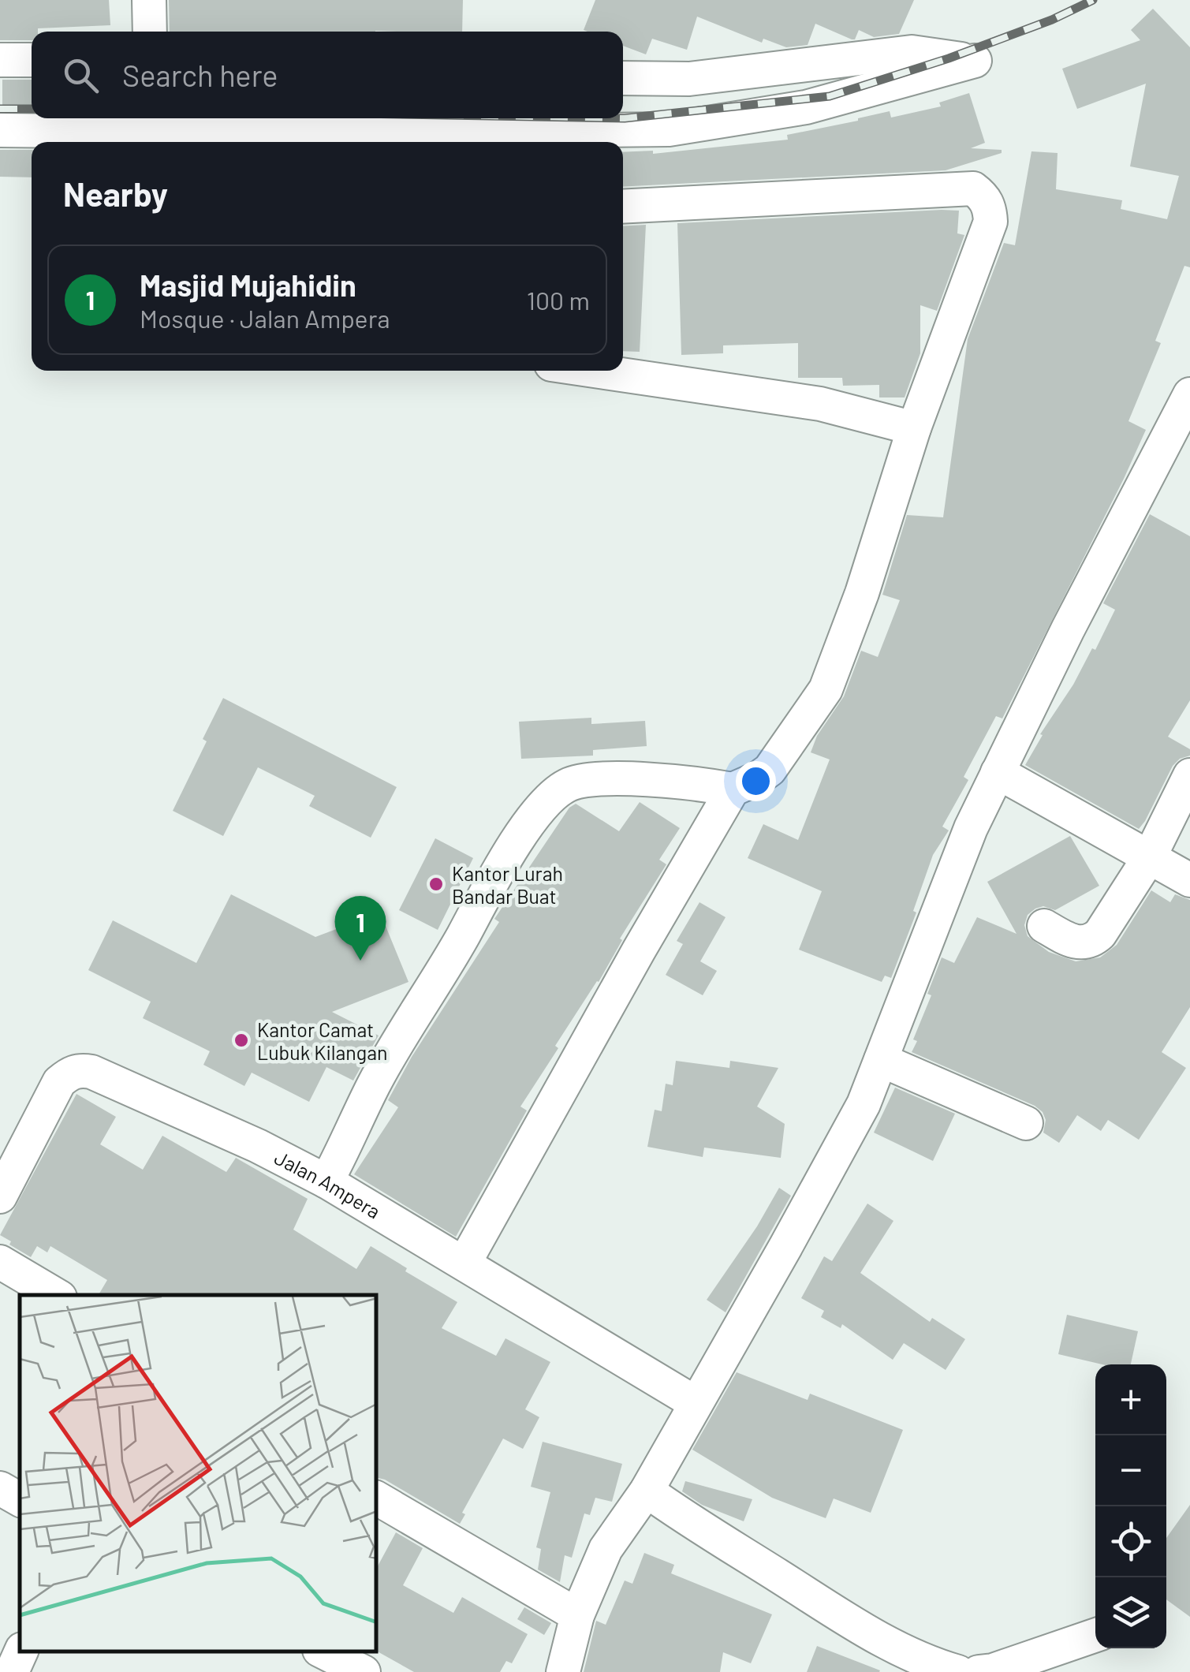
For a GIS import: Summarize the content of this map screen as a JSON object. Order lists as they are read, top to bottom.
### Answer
{
  "streets": {
    "street": ["Jalan Ampera"]
  },
  "places": ["Kantor Lurah Bandar Buat", "Kantor Camat Lubuk Kilangan"],
  "page": {
    "search": "Search here",
    "heading": "Nearby",
    "list": [
      {
        "mark": "1",
        "name": "Masjid Mujahidin",
        "note": "Mosque · Jalan Ampera",
        "value": "100 m"
      }
    ],
    "pins": "1",
    "map_buttons": ["+", "−"]
  }
}
